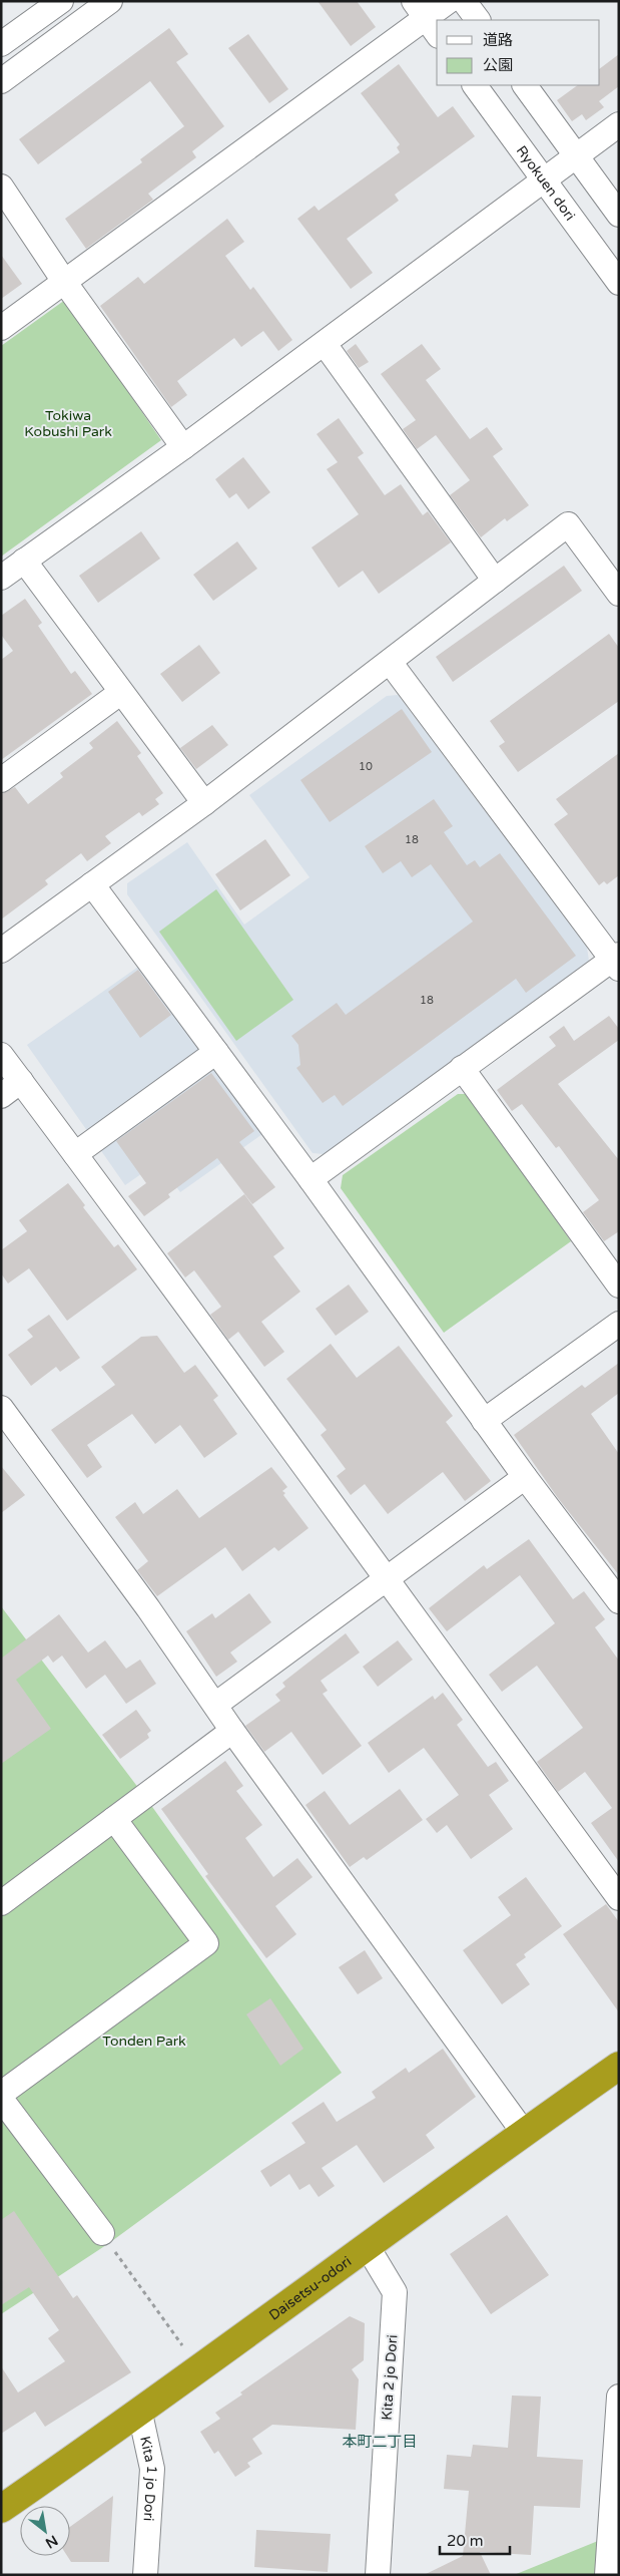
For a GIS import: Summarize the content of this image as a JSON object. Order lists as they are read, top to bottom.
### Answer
{
  "streets": {
    "highway": ["Daisetsu-odori"],
    "street": ["Ryokuen dori", "Kita 2 jo Dori", "Kita 1 jo Dori"]
  },
  "crossings": [
    ["Daisetsu-odori", "Kita 2 jo Dori"],
    ["Daisetsu-odori", "Kita 1 jo Dori"]
  ],
  "districts": ["本町二丁目"],
  "parks": ["Tokiwa Kobushi Park", "Tonden Park"],
  "house_numbers": ["10", "18", "18"],
  "legend": ["道路", "公園"],
  "scale_bar": "20 m",
  "north": "bottom right"
}
